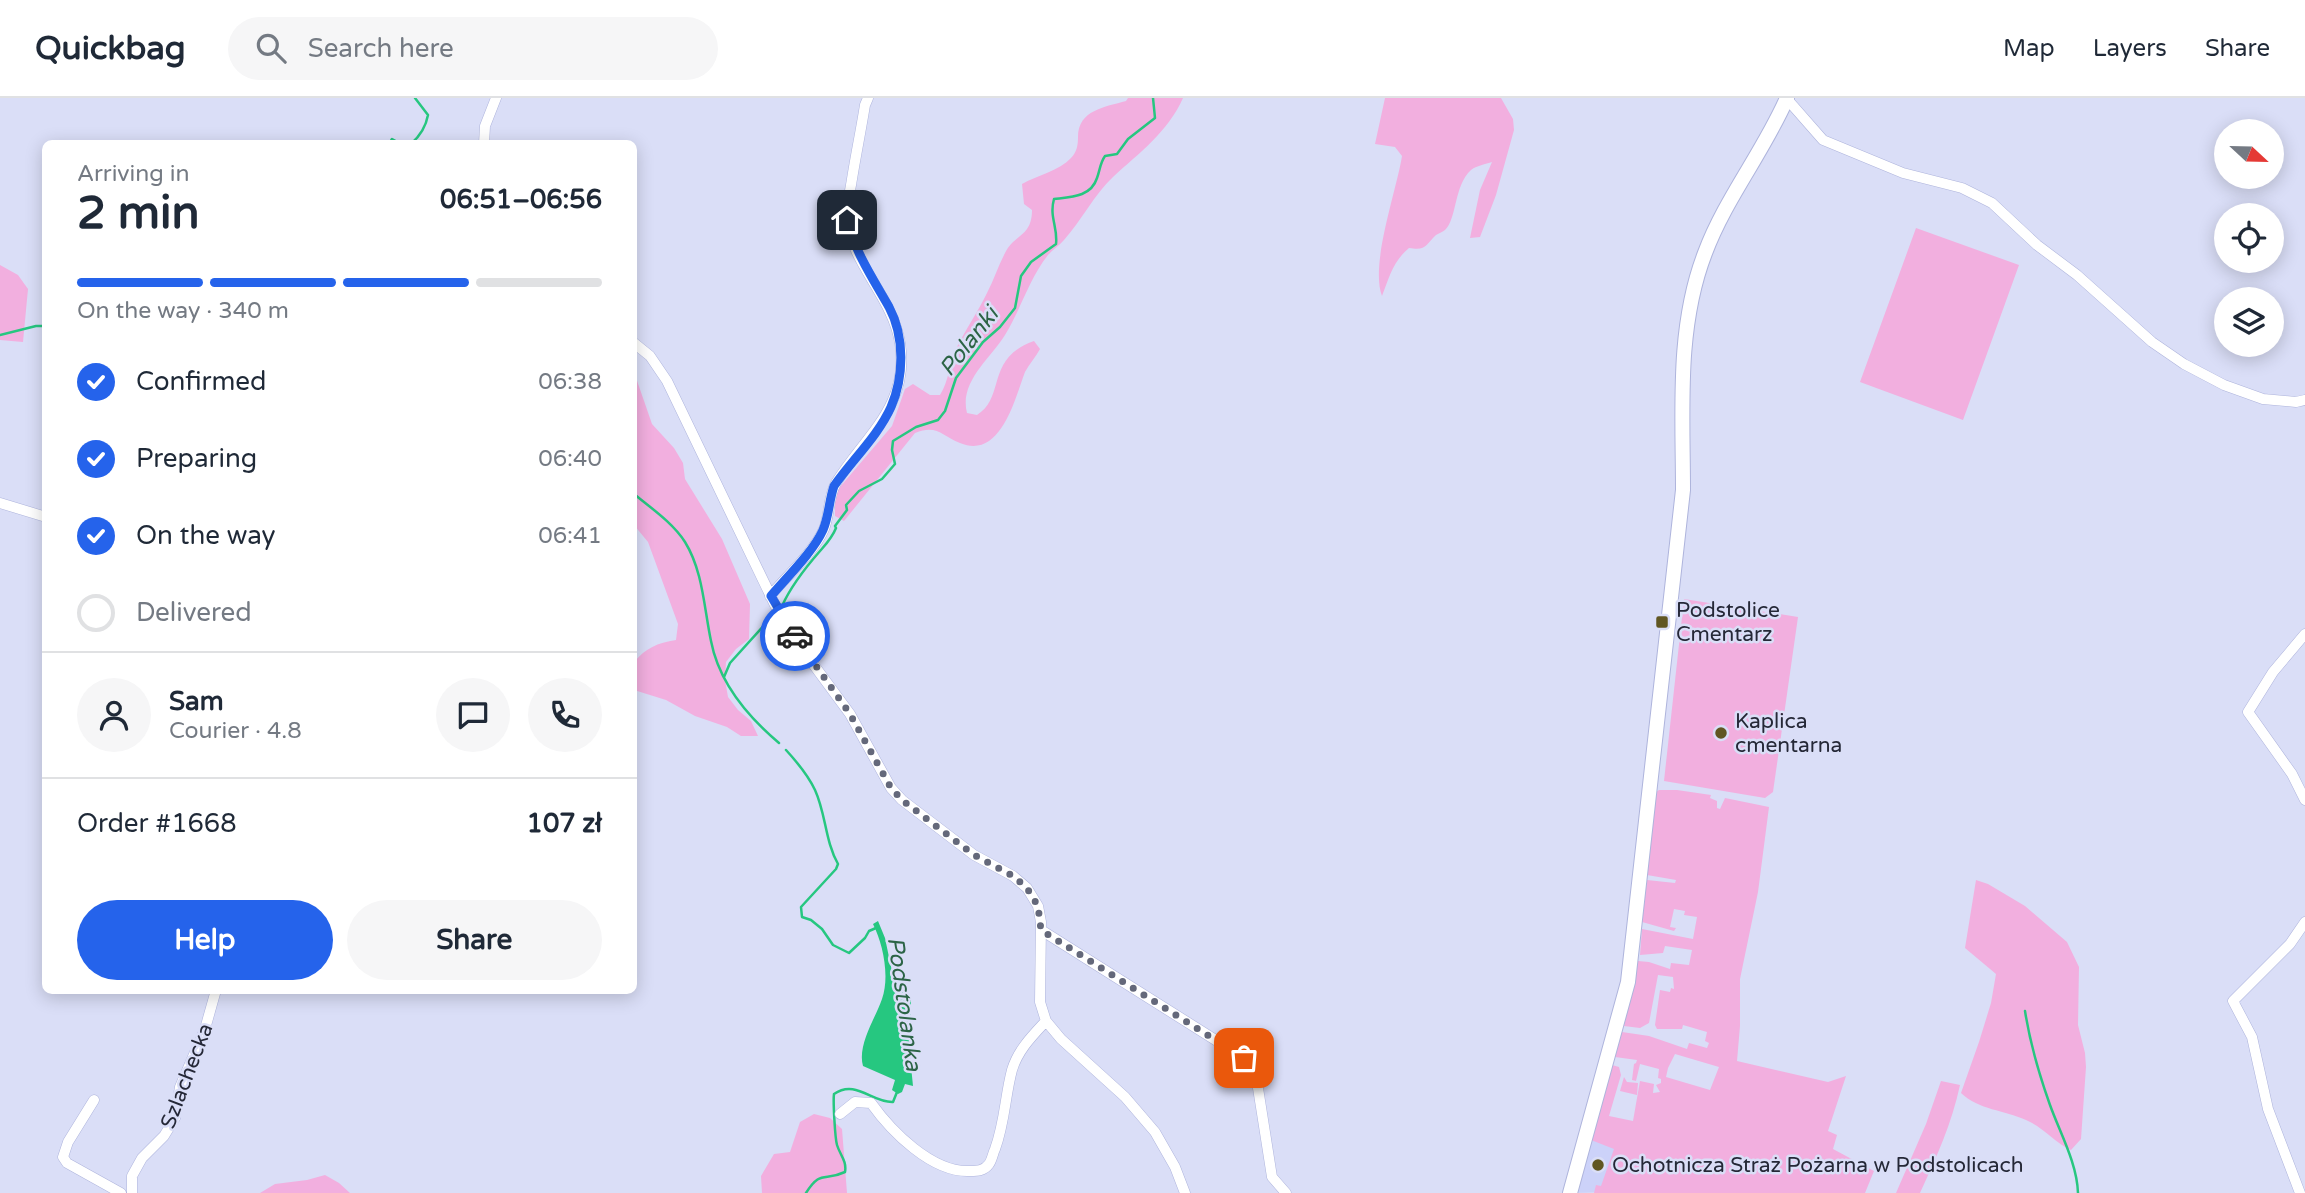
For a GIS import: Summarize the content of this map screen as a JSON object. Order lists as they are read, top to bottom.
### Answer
{
  "streets": {
    "street": ["Szlachecka"]
  },
  "water": ["Polanki", "Podstolanka"],
  "places": {
    "transit": ["Podstolice Cmentarz"],
    "other": ["Kaplica cmentarna", "Ochotnicza Straż Pożarna w Podstolicach"]
  },
  "north": "right",
  "page": {
    "header": "Quickbag",
    "search": "Search here",
    "nav": ["Map", "Layers", "Share"],
    "heading": ["2 min", "Arriving in", "06:51–06:56"],
    "panel": [
      "Sam",
      "Courier · 4.8",
      "Order #1668",
      "107 zł"
    ],
    "bar": "On the way · 340 m",
    "list": [
      ["Confirmed", "06:38"],
      ["Preparing", "06:40"],
      ["On the way", "06:41"],
      "Delivered"
    ],
    "buttons": ["Help", "Share"]
  }
}
